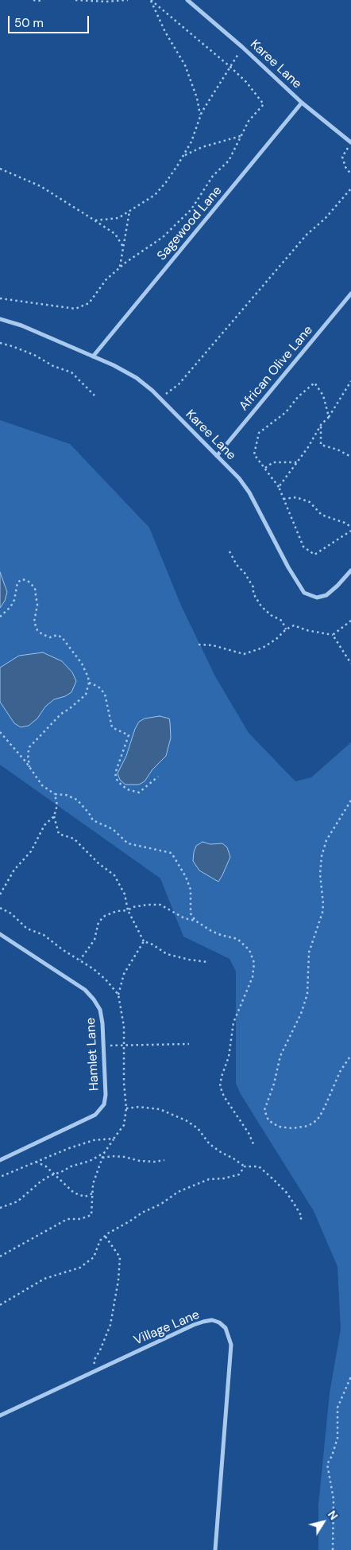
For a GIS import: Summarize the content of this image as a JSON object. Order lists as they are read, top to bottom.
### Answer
{
  "streets": {
    "street": [
      "Karee Lane",
      "Sagewood Lane",
      "African Olive Lane",
      "Hamlet Lane",
      "Village Lane"
    ]
  },
  "crossings": [
    ["Karee Lane", "Sagewood Lane"],
    ["Karee Lane", "African Olive Lane"]
  ],
  "scale_bar": "50 m",
  "north": "top right"
}
